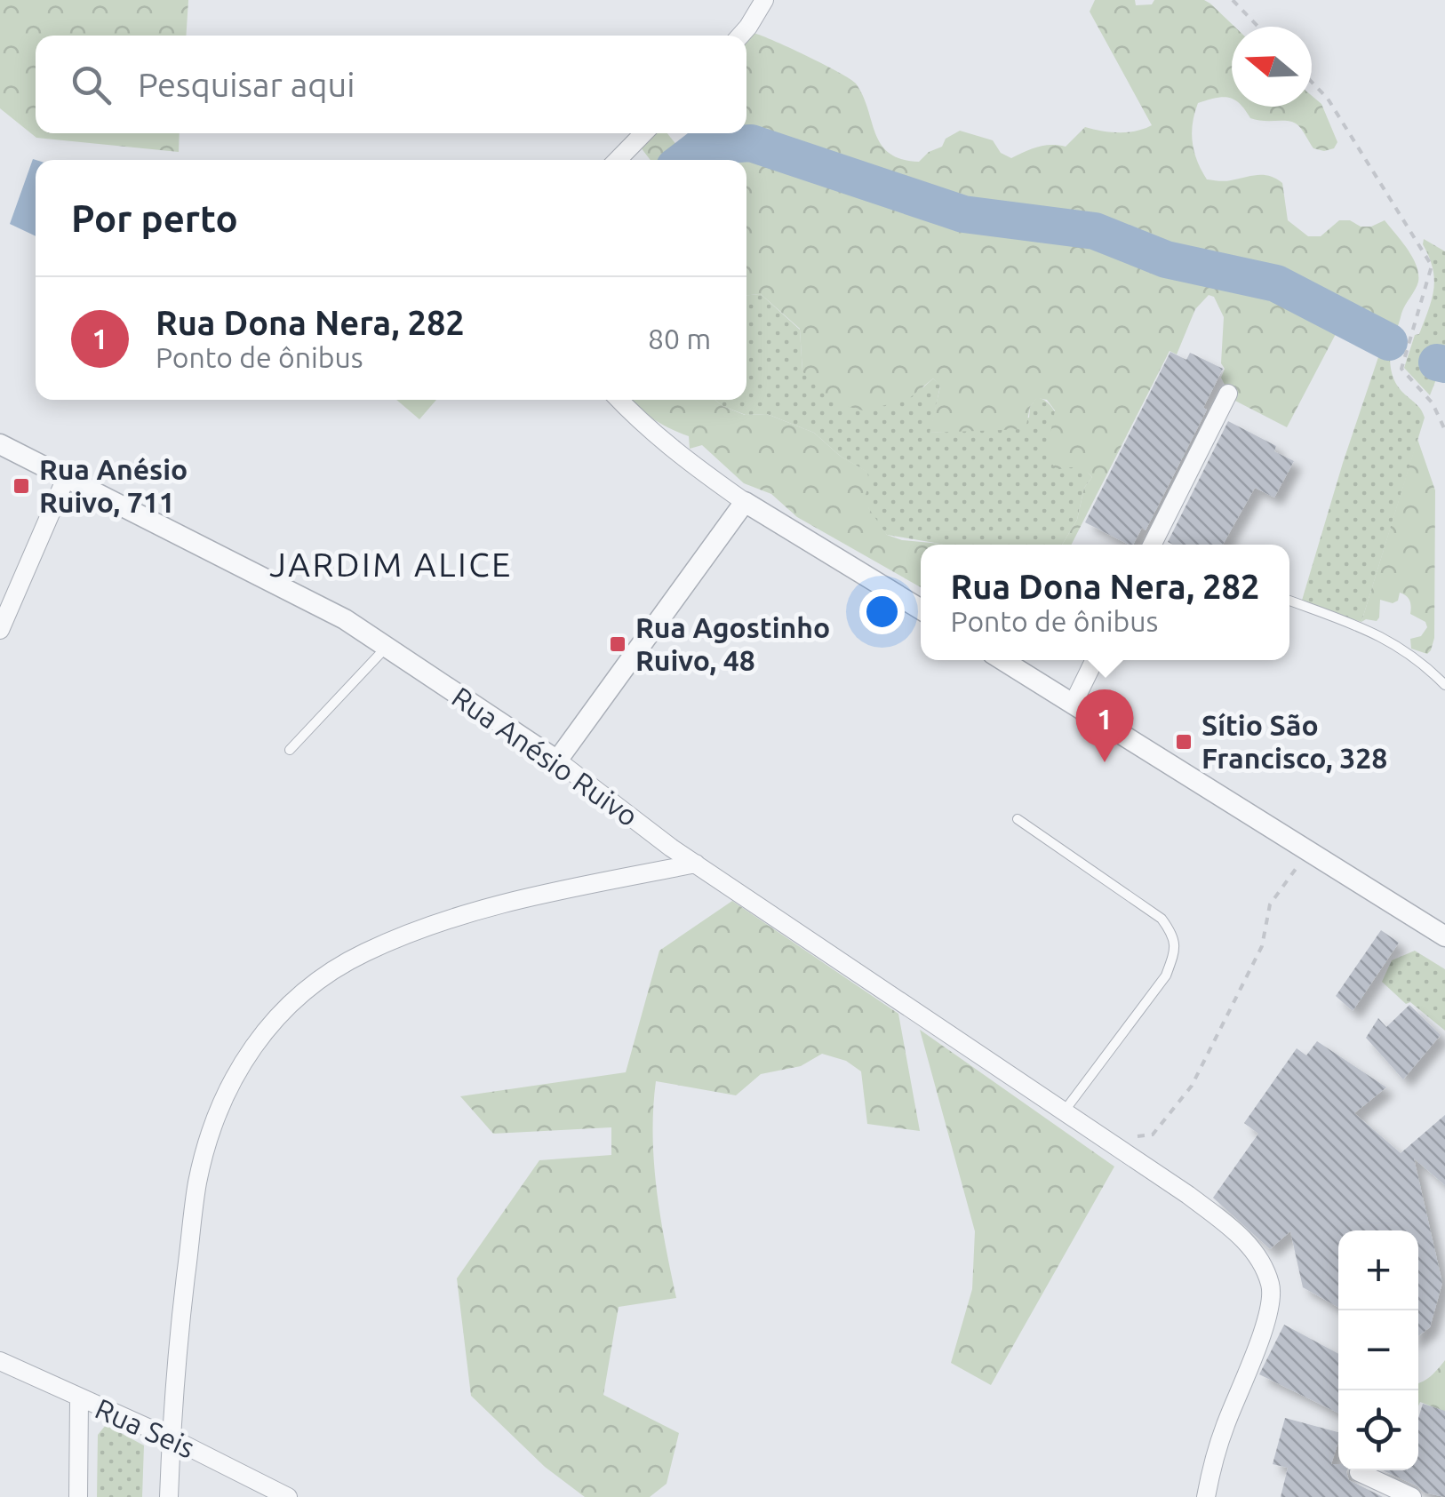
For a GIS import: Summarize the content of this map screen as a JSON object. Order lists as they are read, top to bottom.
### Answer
{
  "streets": {
    "street": ["Rua Anésio Ruivo", "Rua Seis"]
  },
  "districts": ["JARDIM ALICE"],
  "places": {
    "transit": ["Rua Anésio Ruivo, 711", "Rua Agostinho Ruivo, 48", "Sítio São Francisco, 328"]
  },
  "north": "left",
  "page": {
    "search": "Pesquisar aqui",
    "heading": "Por perto",
    "list": [
      {
        "mark": "1",
        "name": "Rua Dona Nera, 282",
        "note": "Ponto de ônibus",
        "value": "80 m"
      }
    ],
    "popup": ["Rua Dona Nera, 282", "Ponto de ônibus"],
    "pins": "1",
    "map_buttons": ["+", "−"]
  }
}
